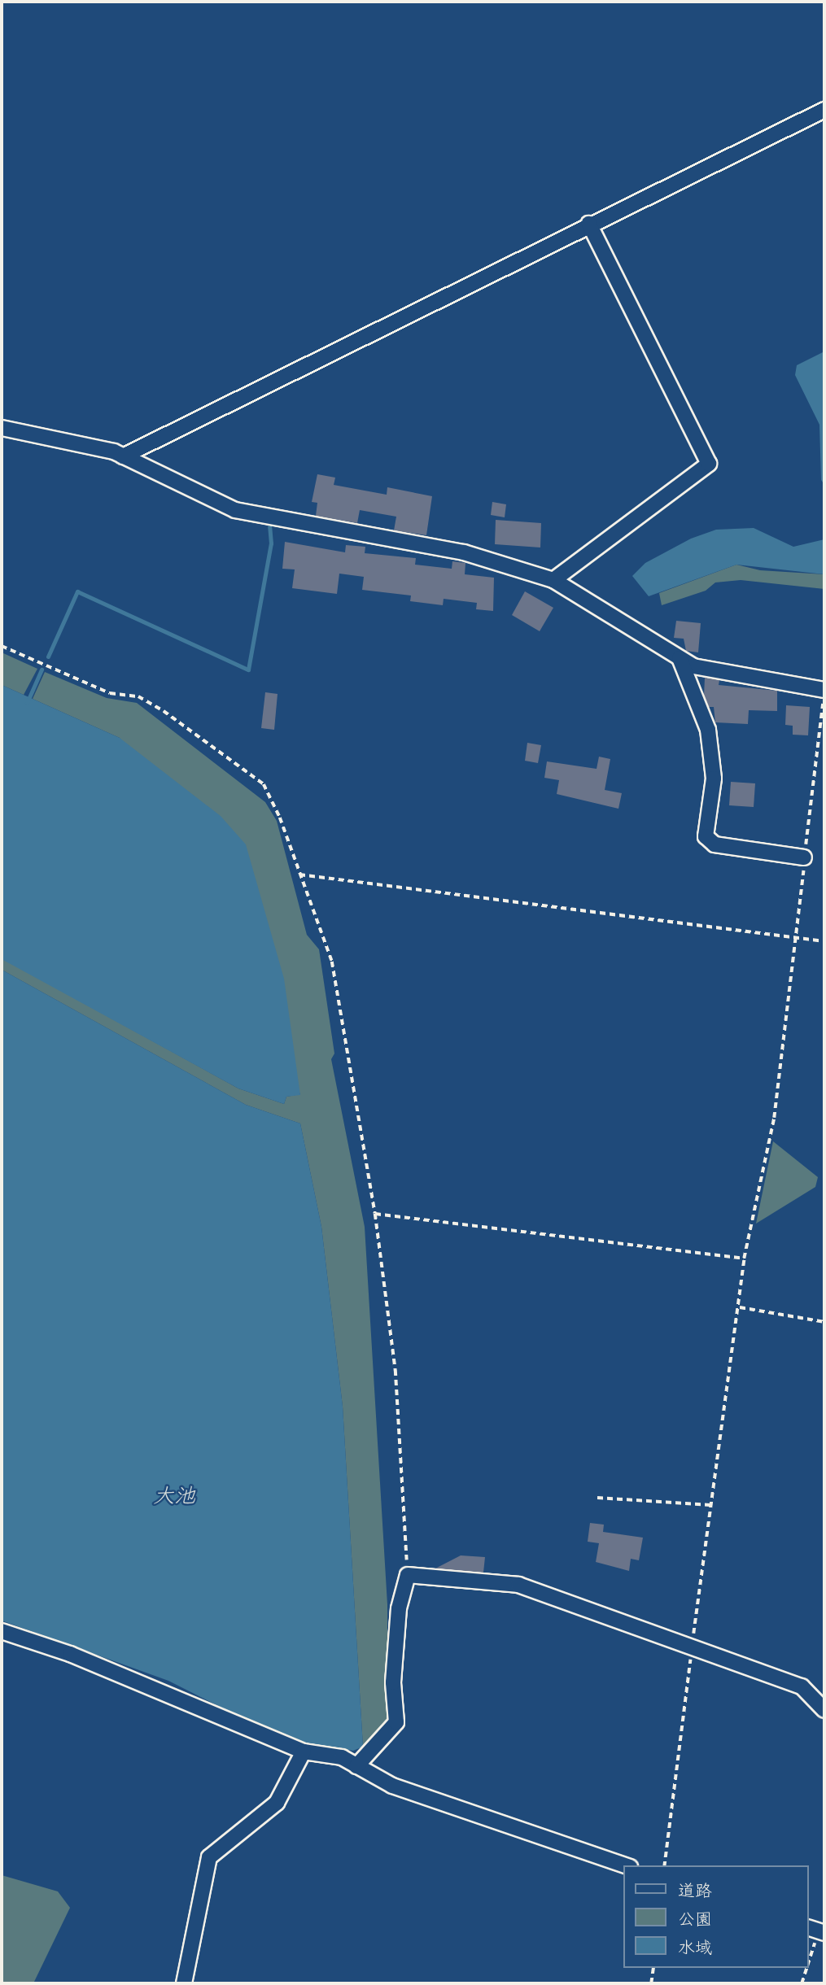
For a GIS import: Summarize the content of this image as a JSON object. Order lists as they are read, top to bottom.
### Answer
{
  "water": ["大池"],
  "legend": ["道路", "公園", "水域"]
}
